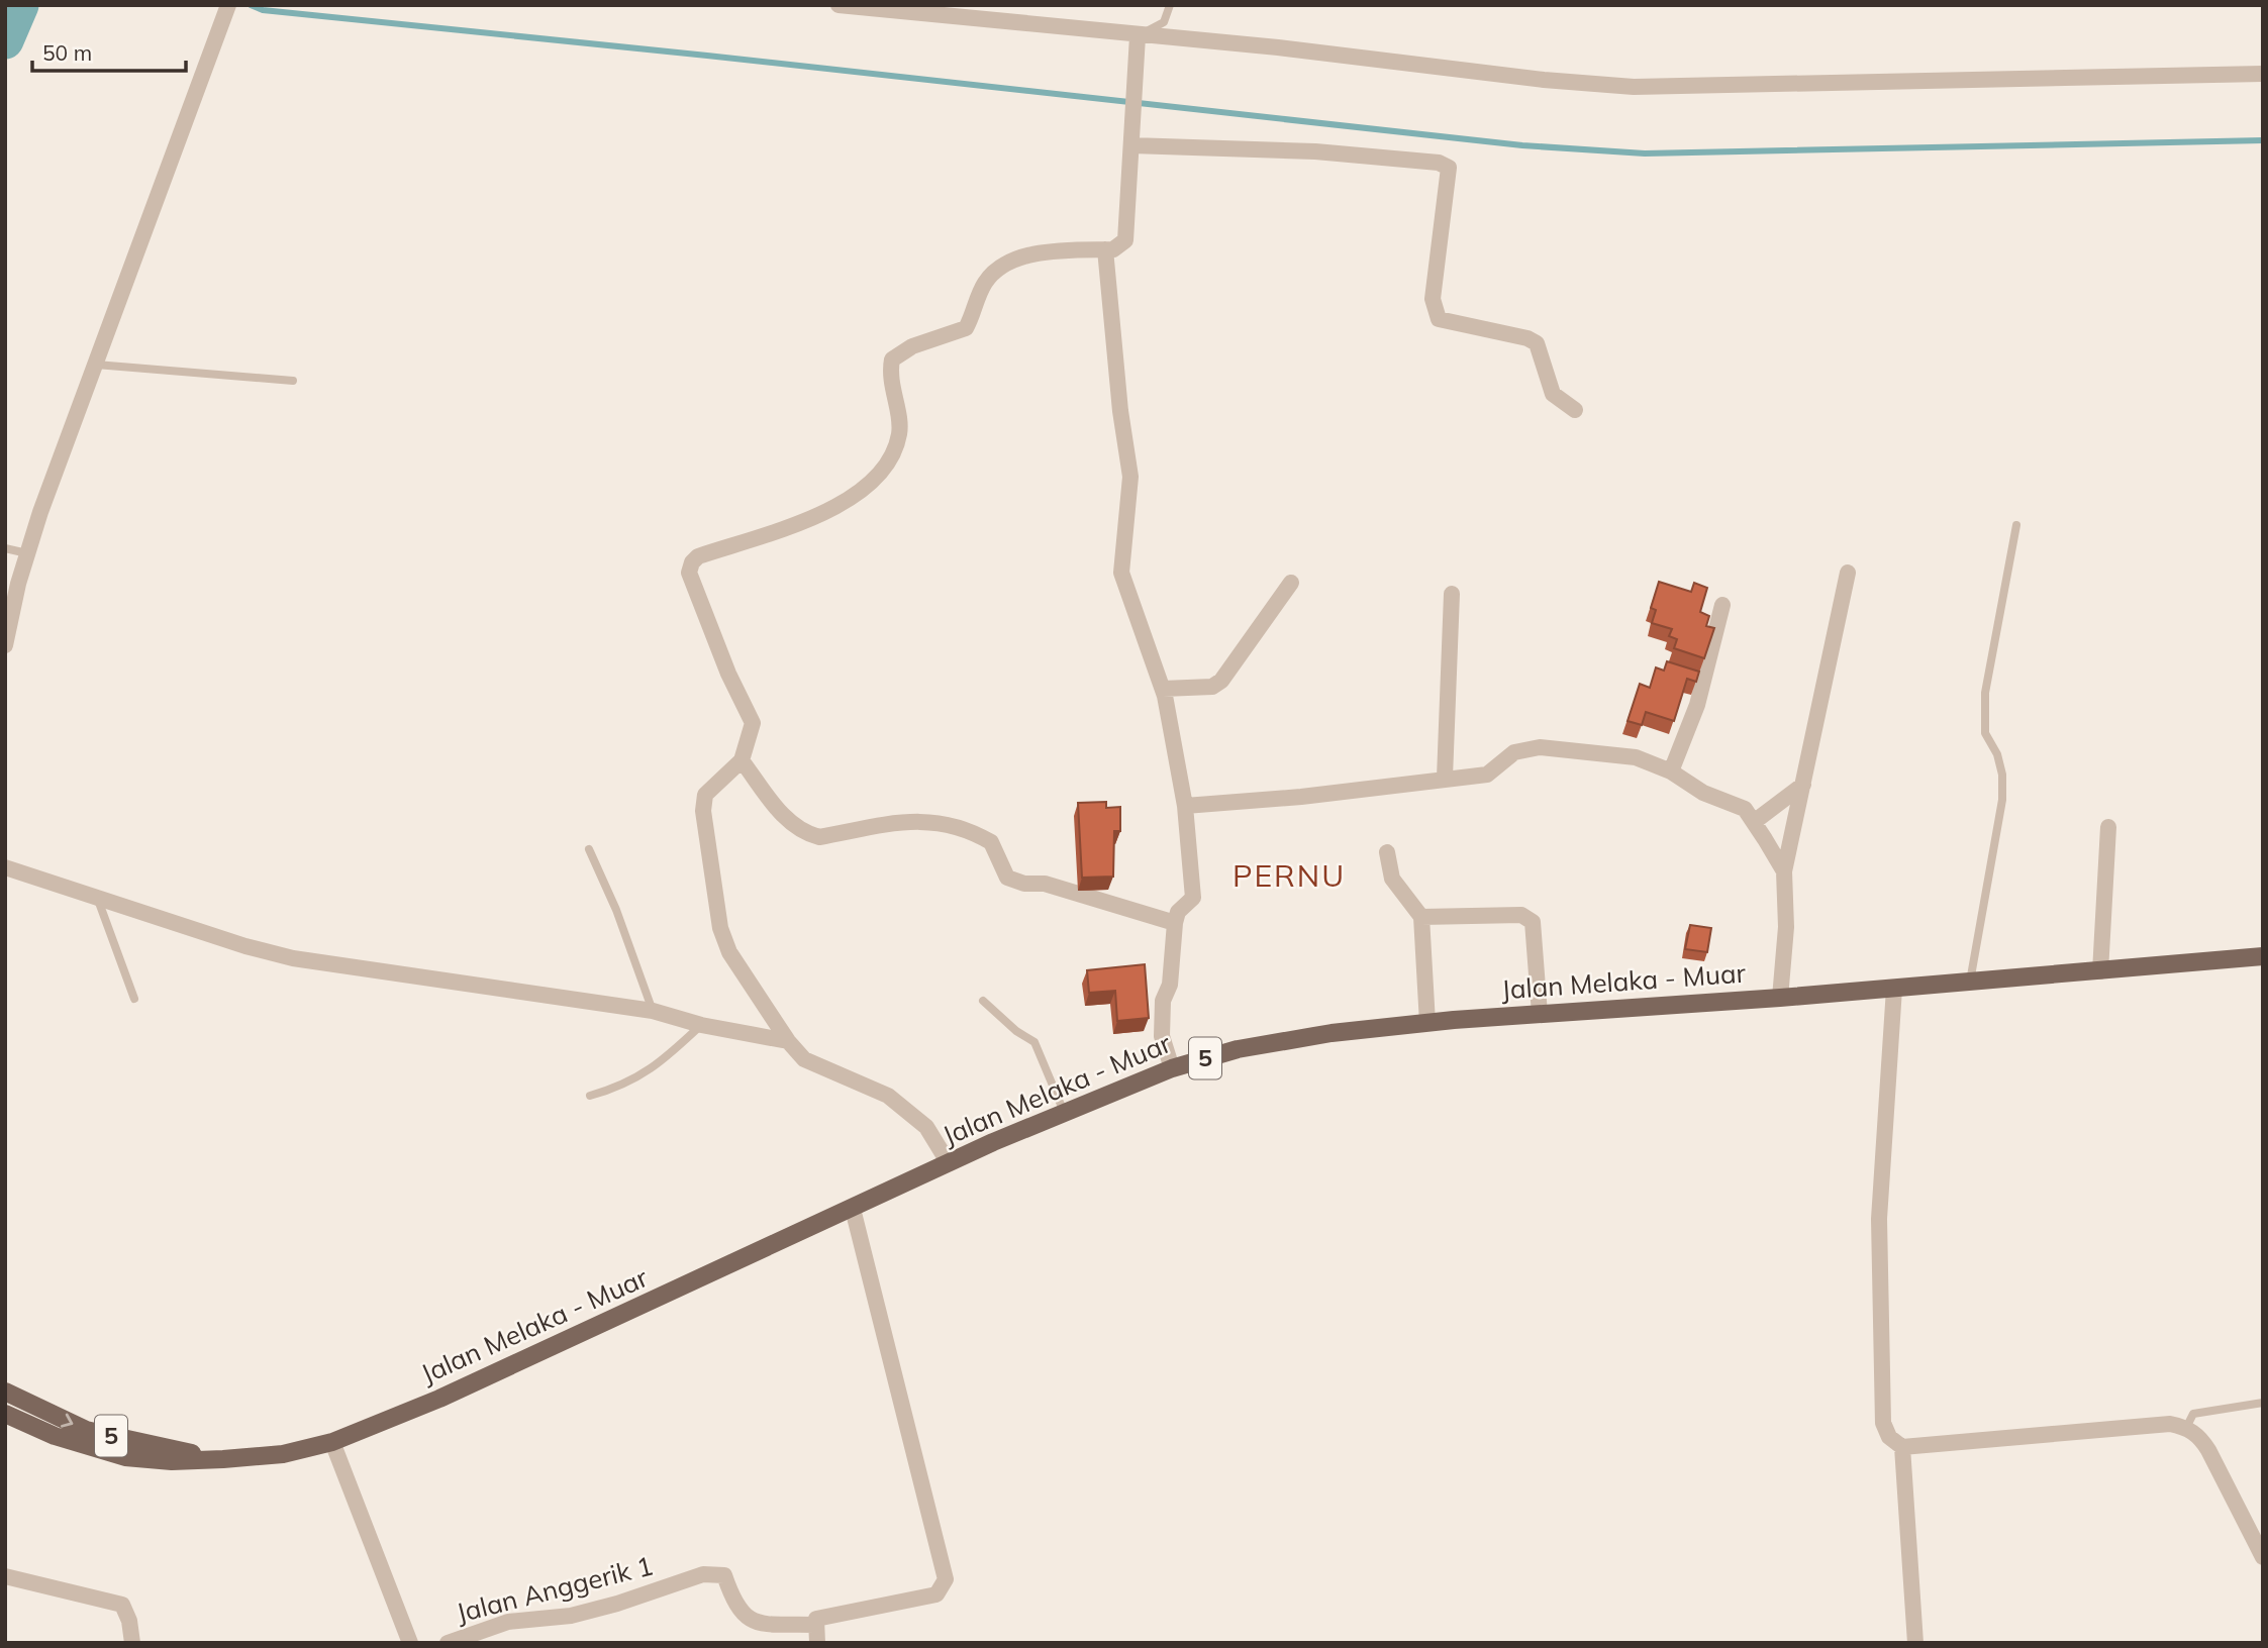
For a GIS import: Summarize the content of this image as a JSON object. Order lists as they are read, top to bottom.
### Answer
{
  "streets": {
    "main road": ["Jalan Melaka - Muar", "5"],
    "street": ["Jalan Anggerik 1"]
  },
  "districts": ["PERNU"],
  "scale_bar": "50 m"
}
